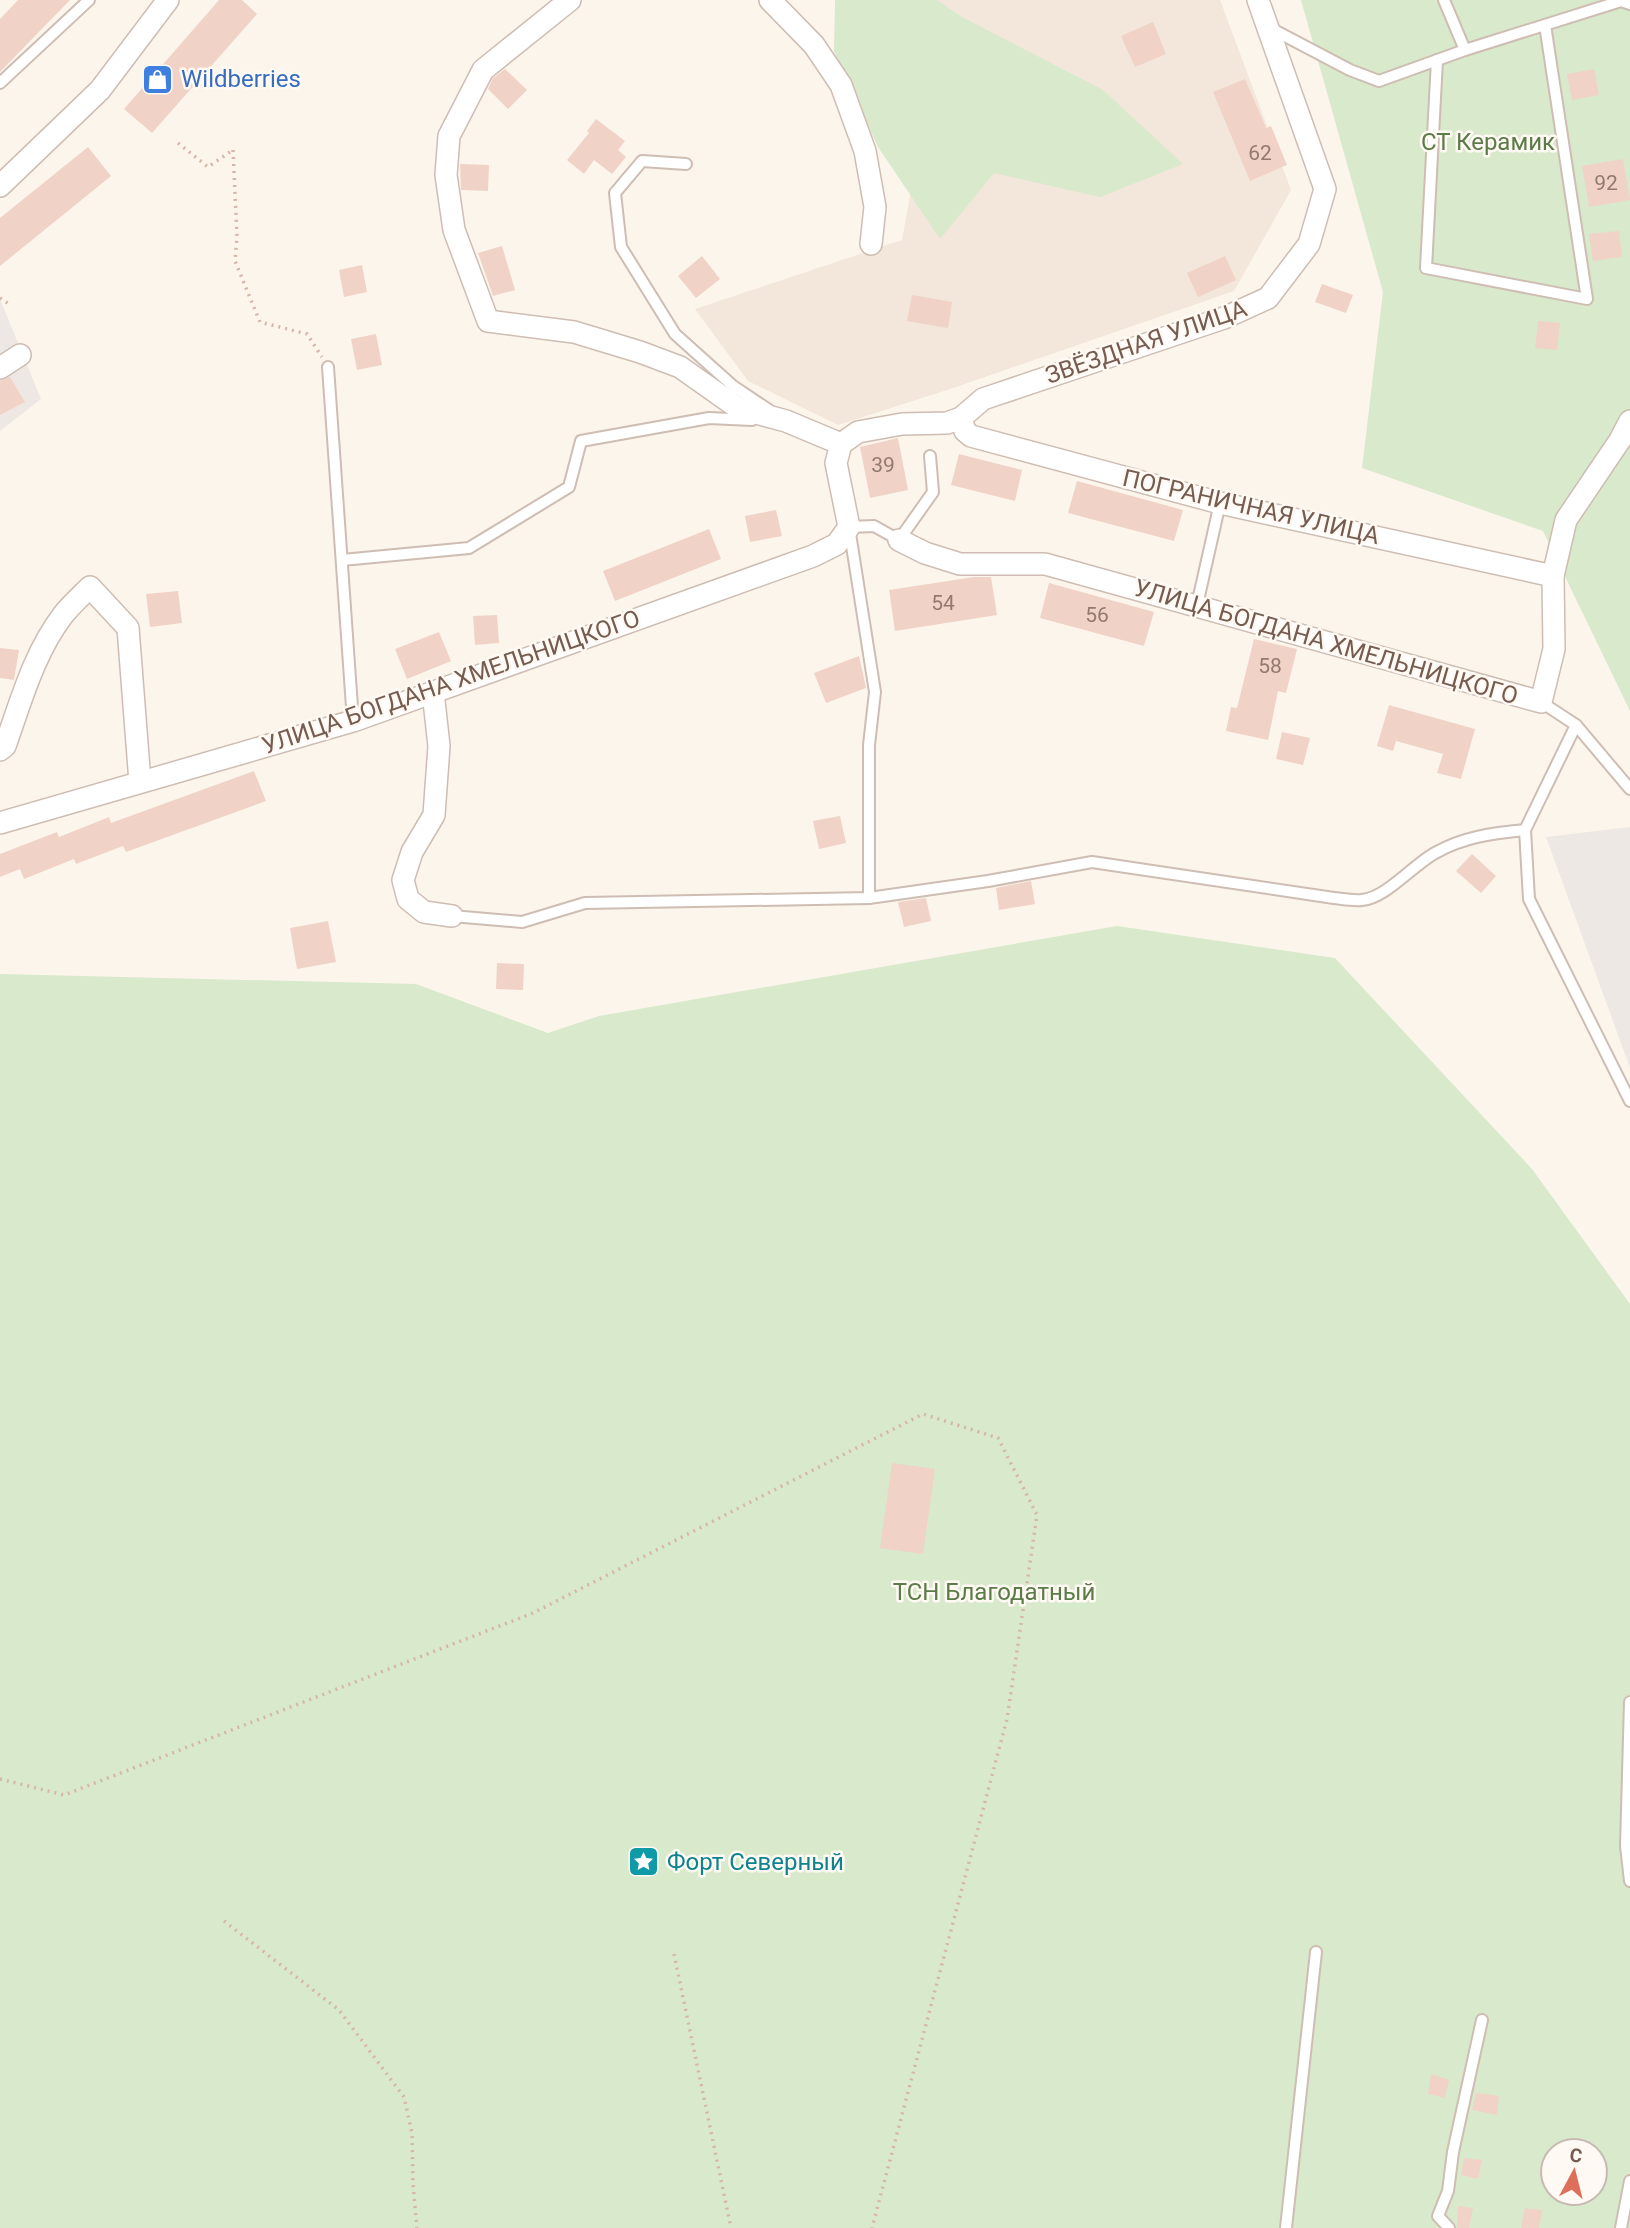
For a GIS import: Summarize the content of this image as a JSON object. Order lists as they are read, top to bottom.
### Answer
{
  "streets": {
    "street": ["ЗВЁЗДНАЯ УЛИЦА", "ПОГРАНИЧНАЯ УЛИЦА", "УЛИЦА БОГДАНА ХМЕЛЬНИЦКОГО"]
  },
  "crossings": [
    ["ЗВЁЗДНАЯ УЛИЦА", "ПОГРАНИЧНАЯ УЛИЦА"],
    ["ПОГРАНИЧНАЯ УЛИЦА", "УЛИЦА БОГДАНА ХМЕЛЬНИЦКОГО"]
  ],
  "parks": ["СТ Керамик", "ТСН Благодатный"],
  "places": {
    "shop": ["Wildberries"],
    "place": ["Форт Северный"]
  },
  "house_numbers": [
    "62",
    "92",
    "39",
    "54",
    "56",
    "58"
  ],
  "north": "top"
}
